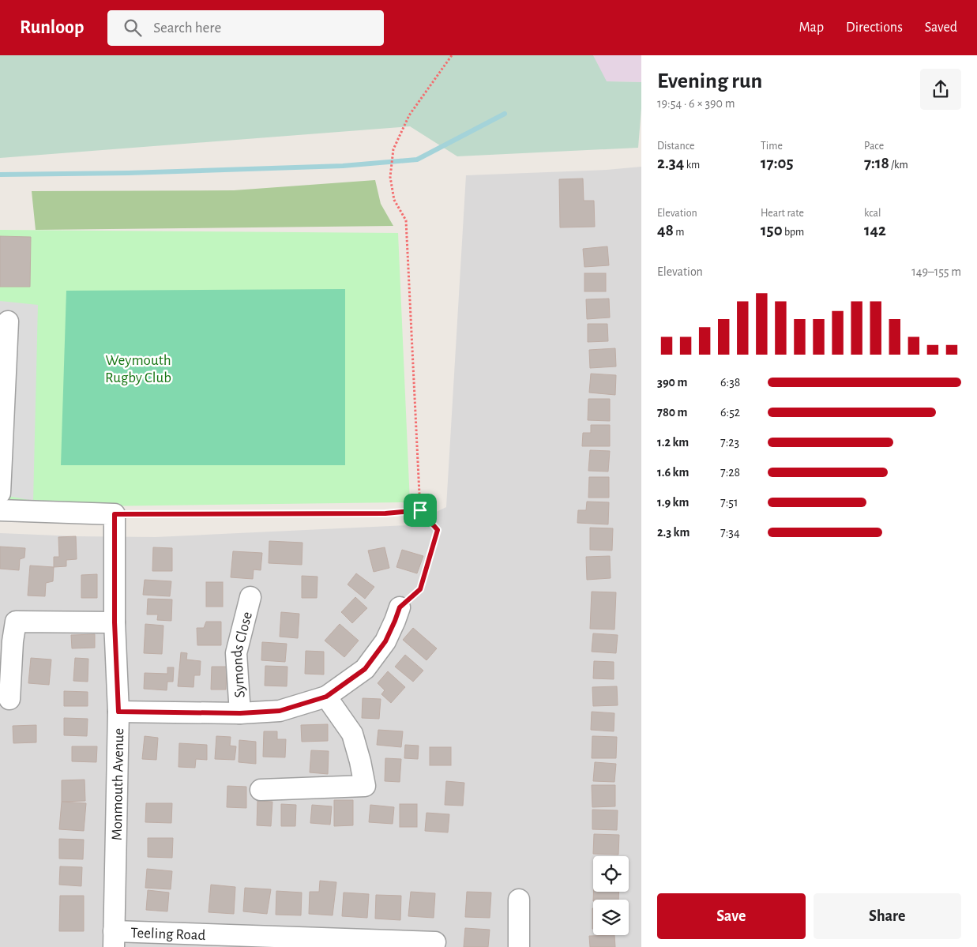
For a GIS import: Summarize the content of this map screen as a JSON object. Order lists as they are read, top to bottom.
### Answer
{
  "streets": {
    "street": ["Symonds Close", "Monmouth Avenue", "Teeling Road"]
  },
  "crossings": [
    ["Symonds Close", "Monmouth Avenue"],
    ["Monmouth Avenue", "Teeling Road"]
  ],
  "parks": ["Weymouth Rugby Club"],
  "page": {
    "header": "Runloop",
    "search": "Search here",
    "nav": ["Map", "Directions", "Saved"],
    "heading": ["Evening run", "19:54 · 6 × 390 m"],
    "stats": [
      ["Distance", "2.34 km"],
      ["Time", "17:05"],
      ["Pace", "7:18 /km"],
      ["Elevation", "48 m"],
      ["Heart rate", "150 bpm"],
      ["kcal", "142"]
    ],
    "chart": ["Elevation", "149–155 m"],
    "list": [
      {
        "name": "390 m",
        "note": "6:38"
      },
      {
        "name": "780 m",
        "note": "6:52"
      },
      {
        "name": "1.2 km",
        "note": "7:23"
      },
      {
        "name": "1.6 km",
        "note": "7:28"
      },
      {
        "name": "1.9 km",
        "note": "7:51"
      },
      {
        "name": "2.3 km",
        "note": "7:34"
      }
    ],
    "buttons": ["Save", "Share"]
  }
}
